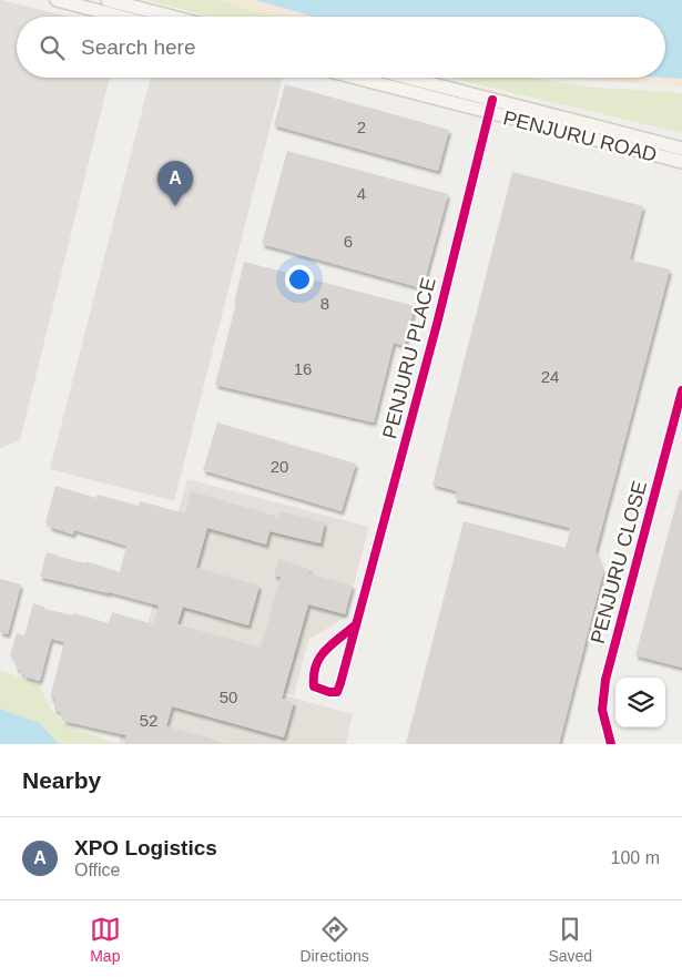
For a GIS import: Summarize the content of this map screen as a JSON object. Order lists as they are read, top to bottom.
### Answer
{
  "streets": {
    "main road": ["PENJURU ROAD"],
    "street": ["PENJURU PLACE", "PENJURU CLOSE"]
  },
  "crossings": [
    ["PENJURU ROAD", "PENJURU PLACE"]
  ],
  "house_numbers": [
    "2",
    "4",
    "6",
    "8",
    "16",
    "24",
    "20",
    "50",
    "52"
  ],
  "page": {
    "search": "Search here",
    "pins": "A",
    "heading": "Nearby",
    "list": [
      {
        "mark": "A",
        "name": "XPO Logistics",
        "note": "Office",
        "value": "100 m"
      }
    ],
    "nav": ["Map", "Directions", "Saved"]
  }
}
